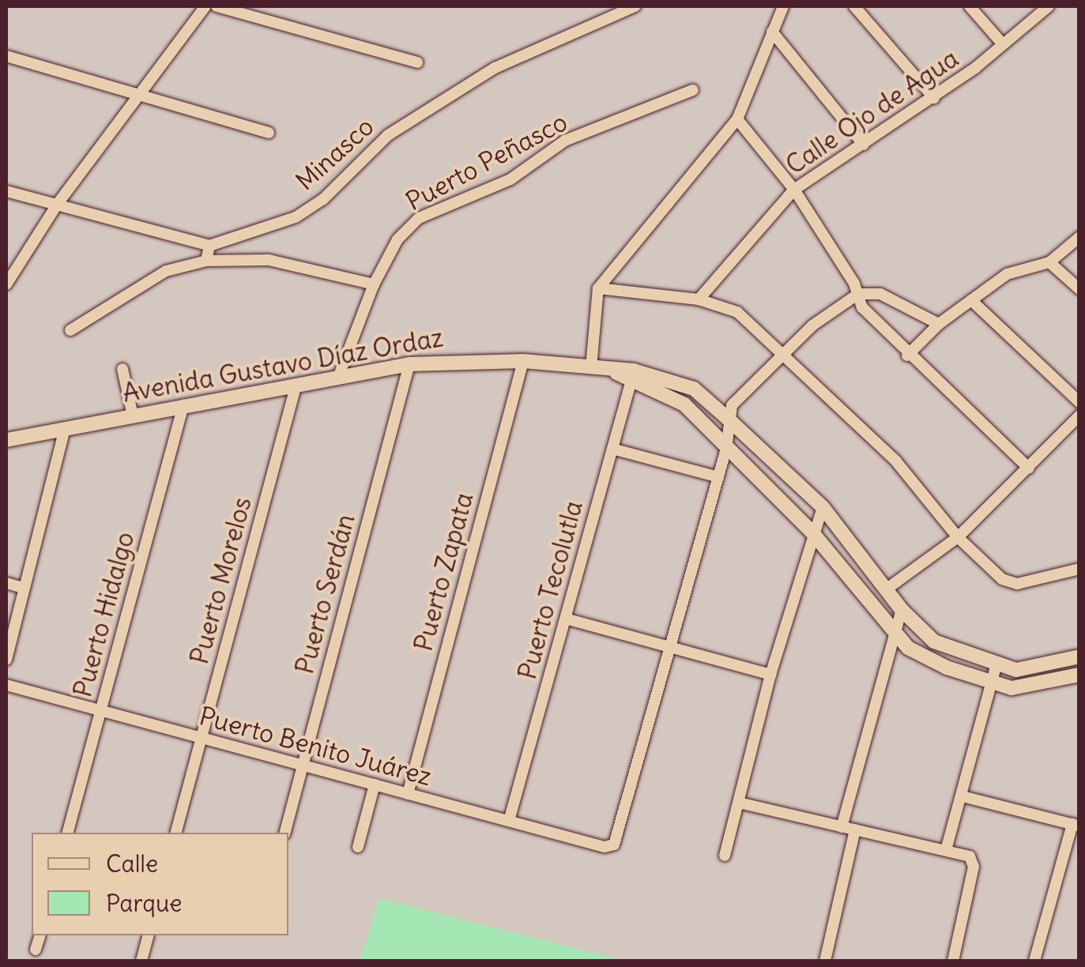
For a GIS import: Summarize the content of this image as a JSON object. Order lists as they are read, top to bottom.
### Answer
{
  "streets": {
    "street": [
      "Calle Ojo de Agua",
      "Minasco",
      "Puerto Peñasco",
      "Avenida Gustavo Díaz Ordaz",
      "Puerto Zapata",
      "Puerto Morelos",
      "Puerto Tecolutla",
      "Puerto Serdán",
      "Puerto Hidalgo",
      "Puerto Benito Juárez"
    ]
  },
  "crossings": [
    ["Puerto Peñasco", "Avenida Gustavo Díaz Ordaz"],
    ["Avenida Gustavo Díaz Ordaz", "Puerto Zapata"],
    ["Avenida Gustavo Díaz Ordaz", "Puerto Morelos"],
    ["Avenida Gustavo Díaz Ordaz", "Puerto Tecolutla"],
    ["Avenida Gustavo Díaz Ordaz", "Puerto Serdán"],
    ["Avenida Gustavo Díaz Ordaz", "Puerto Hidalgo"],
    ["Puerto Zapata", "Puerto Benito Juárez"],
    ["Puerto Morelos", "Puerto Benito Juárez"],
    ["Puerto Tecolutla", "Puerto Benito Juárez"],
    ["Puerto Serdán", "Puerto Benito Juárez"],
    ["Puerto Hidalgo", "Puerto Benito Juárez"]
  ],
  "legend": ["Calle", "Parque"]
}
